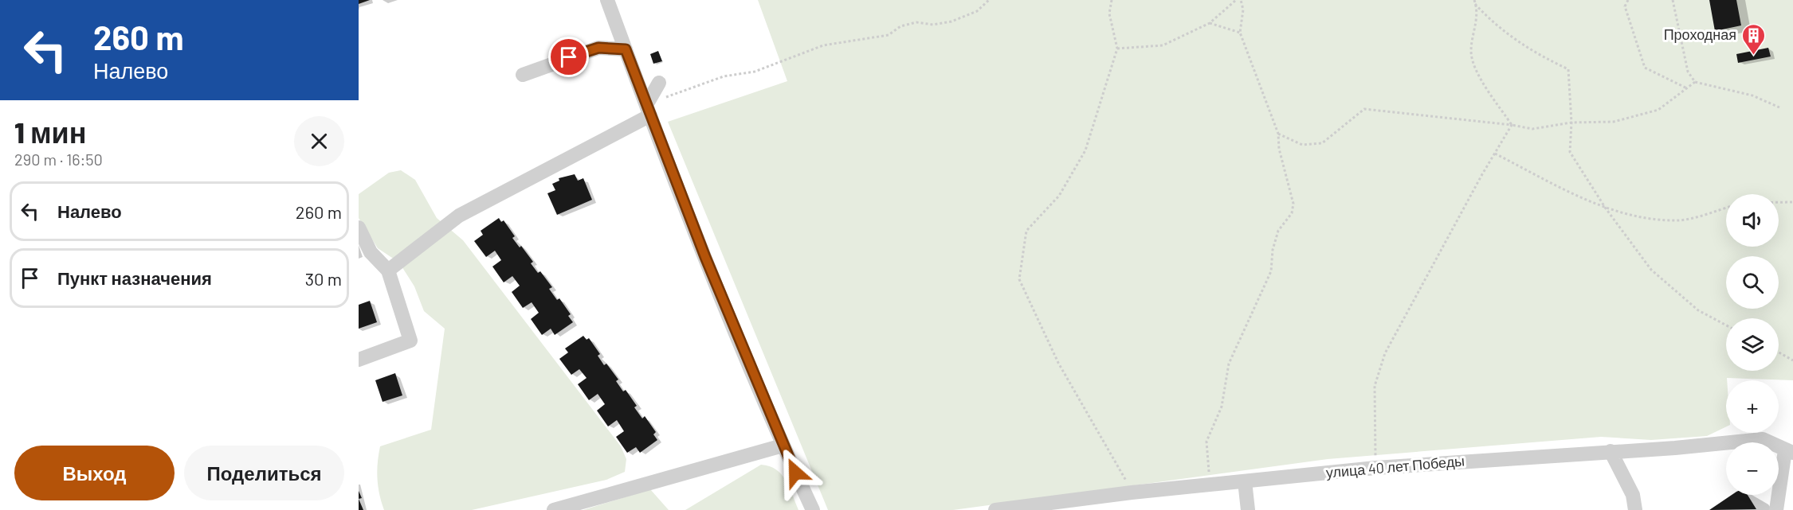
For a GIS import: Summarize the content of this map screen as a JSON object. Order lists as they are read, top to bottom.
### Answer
{
  "streets": {
    "street": ["улица 40 лет Победы"]
  },
  "places": {
    "building": ["Проходная"]
  },
  "page": {
    "turn": ["260 m", "Налево"],
    "heading": ["1 мин", "290 m · 16:50"],
    "list": [
      {
        "name": "Налево",
        "value": "260 m"
      },
      {
        "name": "Пункт назначения",
        "value": "30 m"
      }
    ],
    "map_buttons": ["+", "−"],
    "buttons": ["Выход", "Поделиться"]
  }
}
